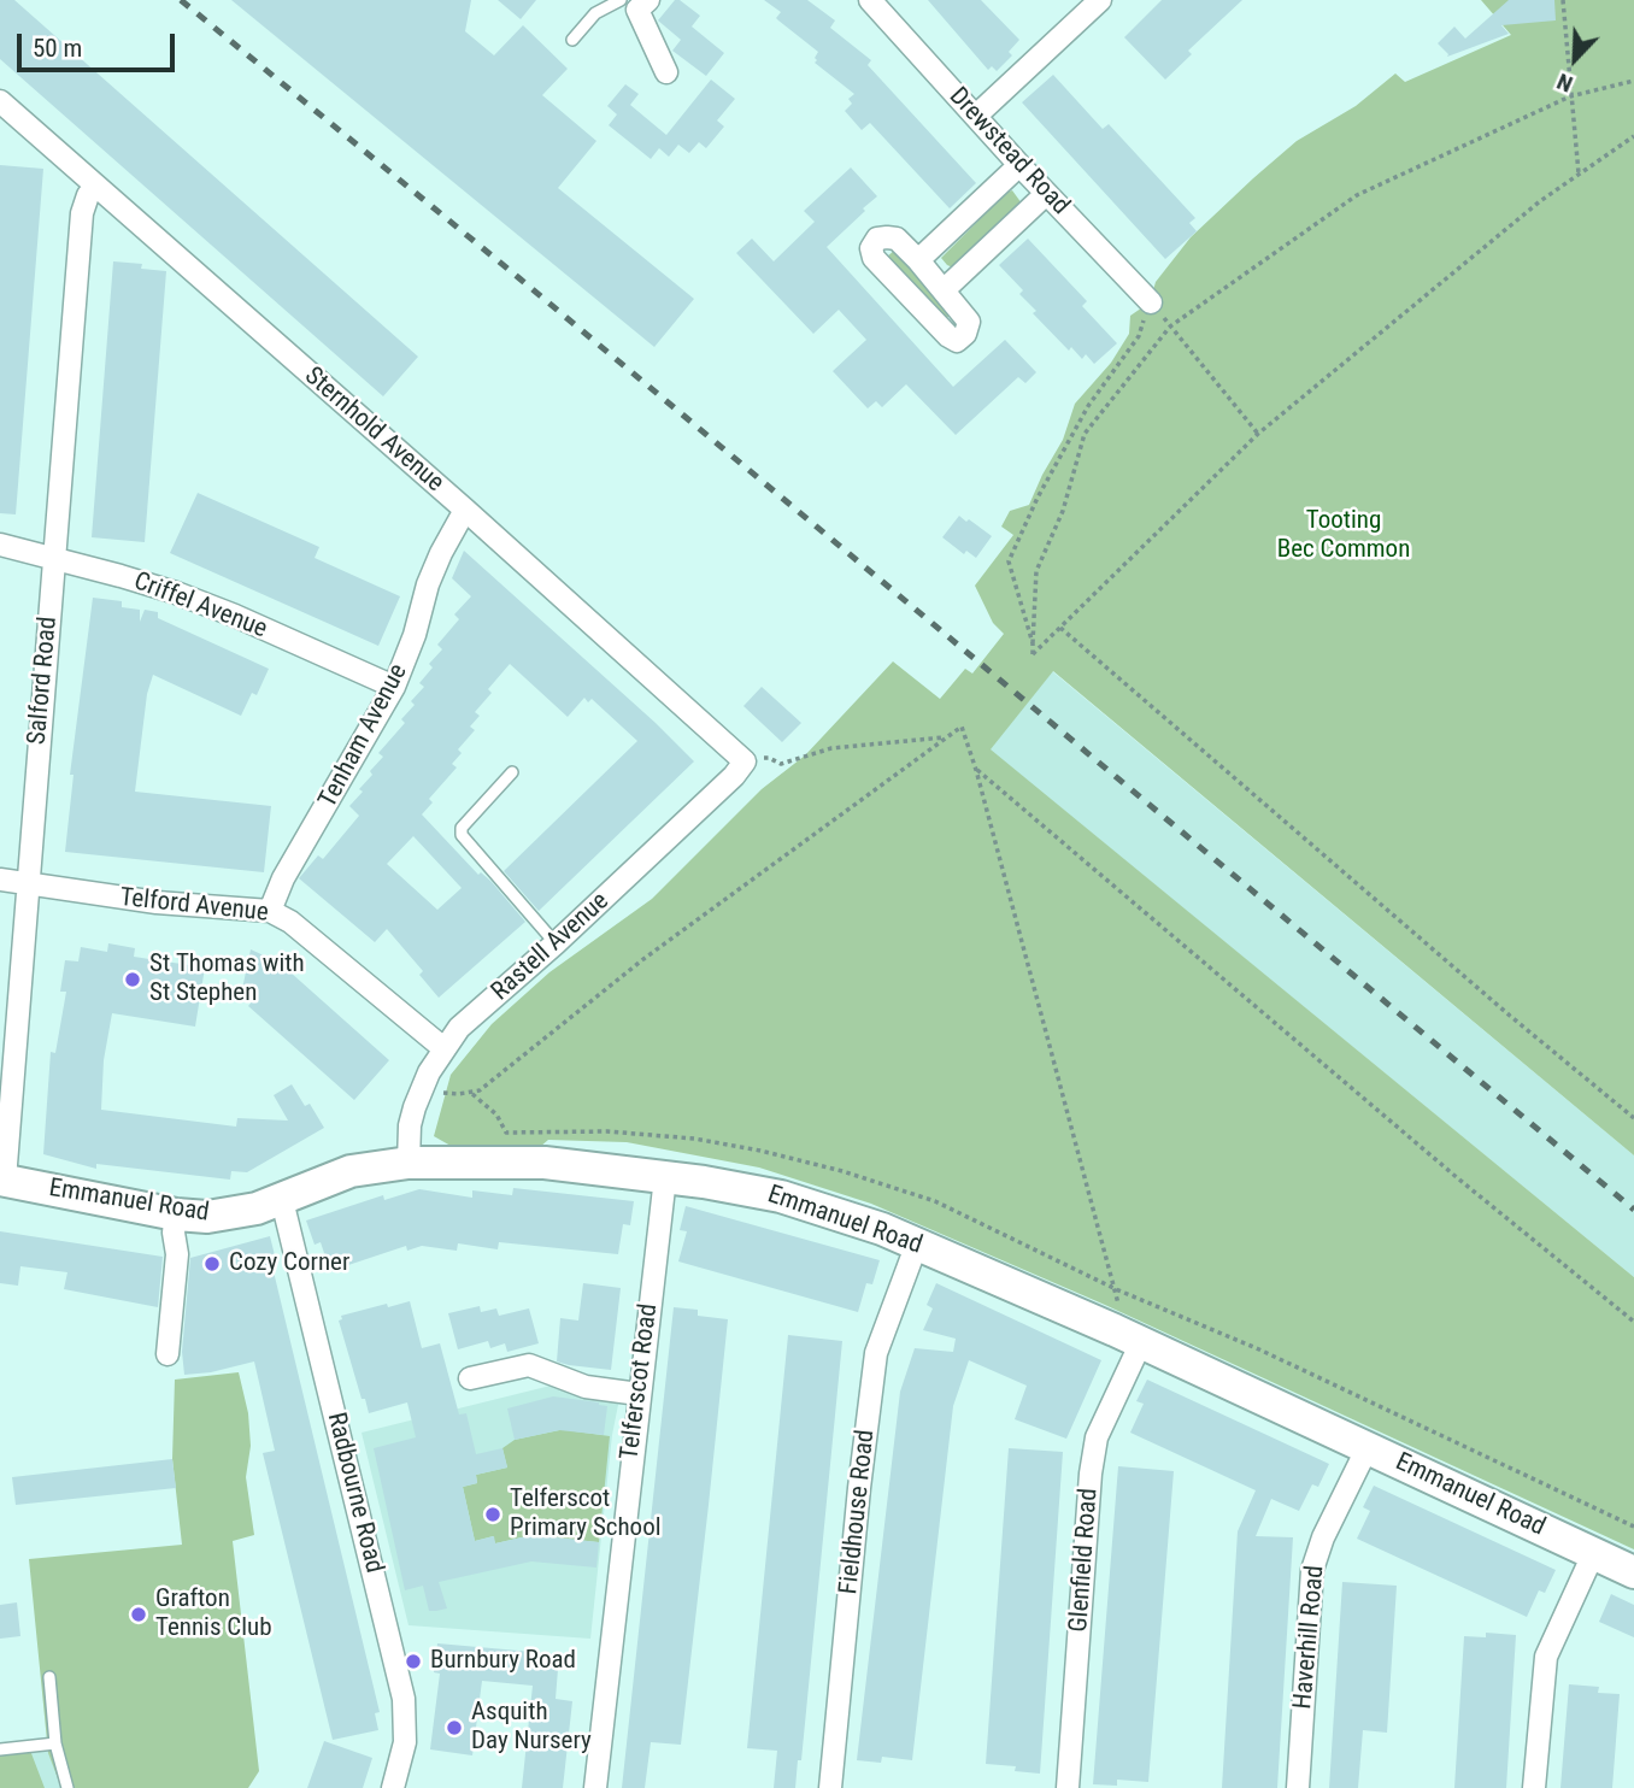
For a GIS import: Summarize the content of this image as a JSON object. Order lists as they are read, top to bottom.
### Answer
{
  "streets": {
    "street": [
      "Drewstead Road",
      "Sternhold Avenue",
      "Criffel Avenue",
      "Salford Road",
      "Tenham Avenue",
      "Telford Avenue",
      "Rastell Avenue",
      "Emmanuel Road",
      "Telferscot Road",
      "Radbourne Road",
      "Fieldhouse Road",
      "Glenfield Road",
      "Haverhill Road"
    ]
  },
  "crossings": [
    ["Sternhold Avenue", "Salford Road"],
    ["Sternhold Avenue", "Tenham Avenue"],
    ["Sternhold Avenue", "Rastell Avenue"],
    ["Criffel Avenue", "Salford Road"],
    ["Criffel Avenue", "Tenham Avenue"],
    ["Salford Road", "Telford Avenue"],
    ["Salford Road", "Emmanuel Road"],
    ["Tenham Avenue", "Telford Avenue"],
    ["Telford Avenue", "Rastell Avenue"],
    ["Rastell Avenue", "Emmanuel Road"],
    ["Emmanuel Road", "Telferscot Road"],
    ["Emmanuel Road", "Radbourne Road"],
    ["Emmanuel Road", "Fieldhouse Road"],
    ["Emmanuel Road", "Glenfield Road"],
    ["Emmanuel Road", "Haverhill Road"]
  ],
  "parks": ["Tooting Bec Common"],
  "places": [
    "St Thomas with St Stephen",
    "Cozy Corner",
    "Telferscot Primary School",
    "Grafton Tennis Club",
    "Burnbury Road",
    "Asquith Day Nursery"
  ],
  "scale_bar": "50 m",
  "north": "bottom left"
}
